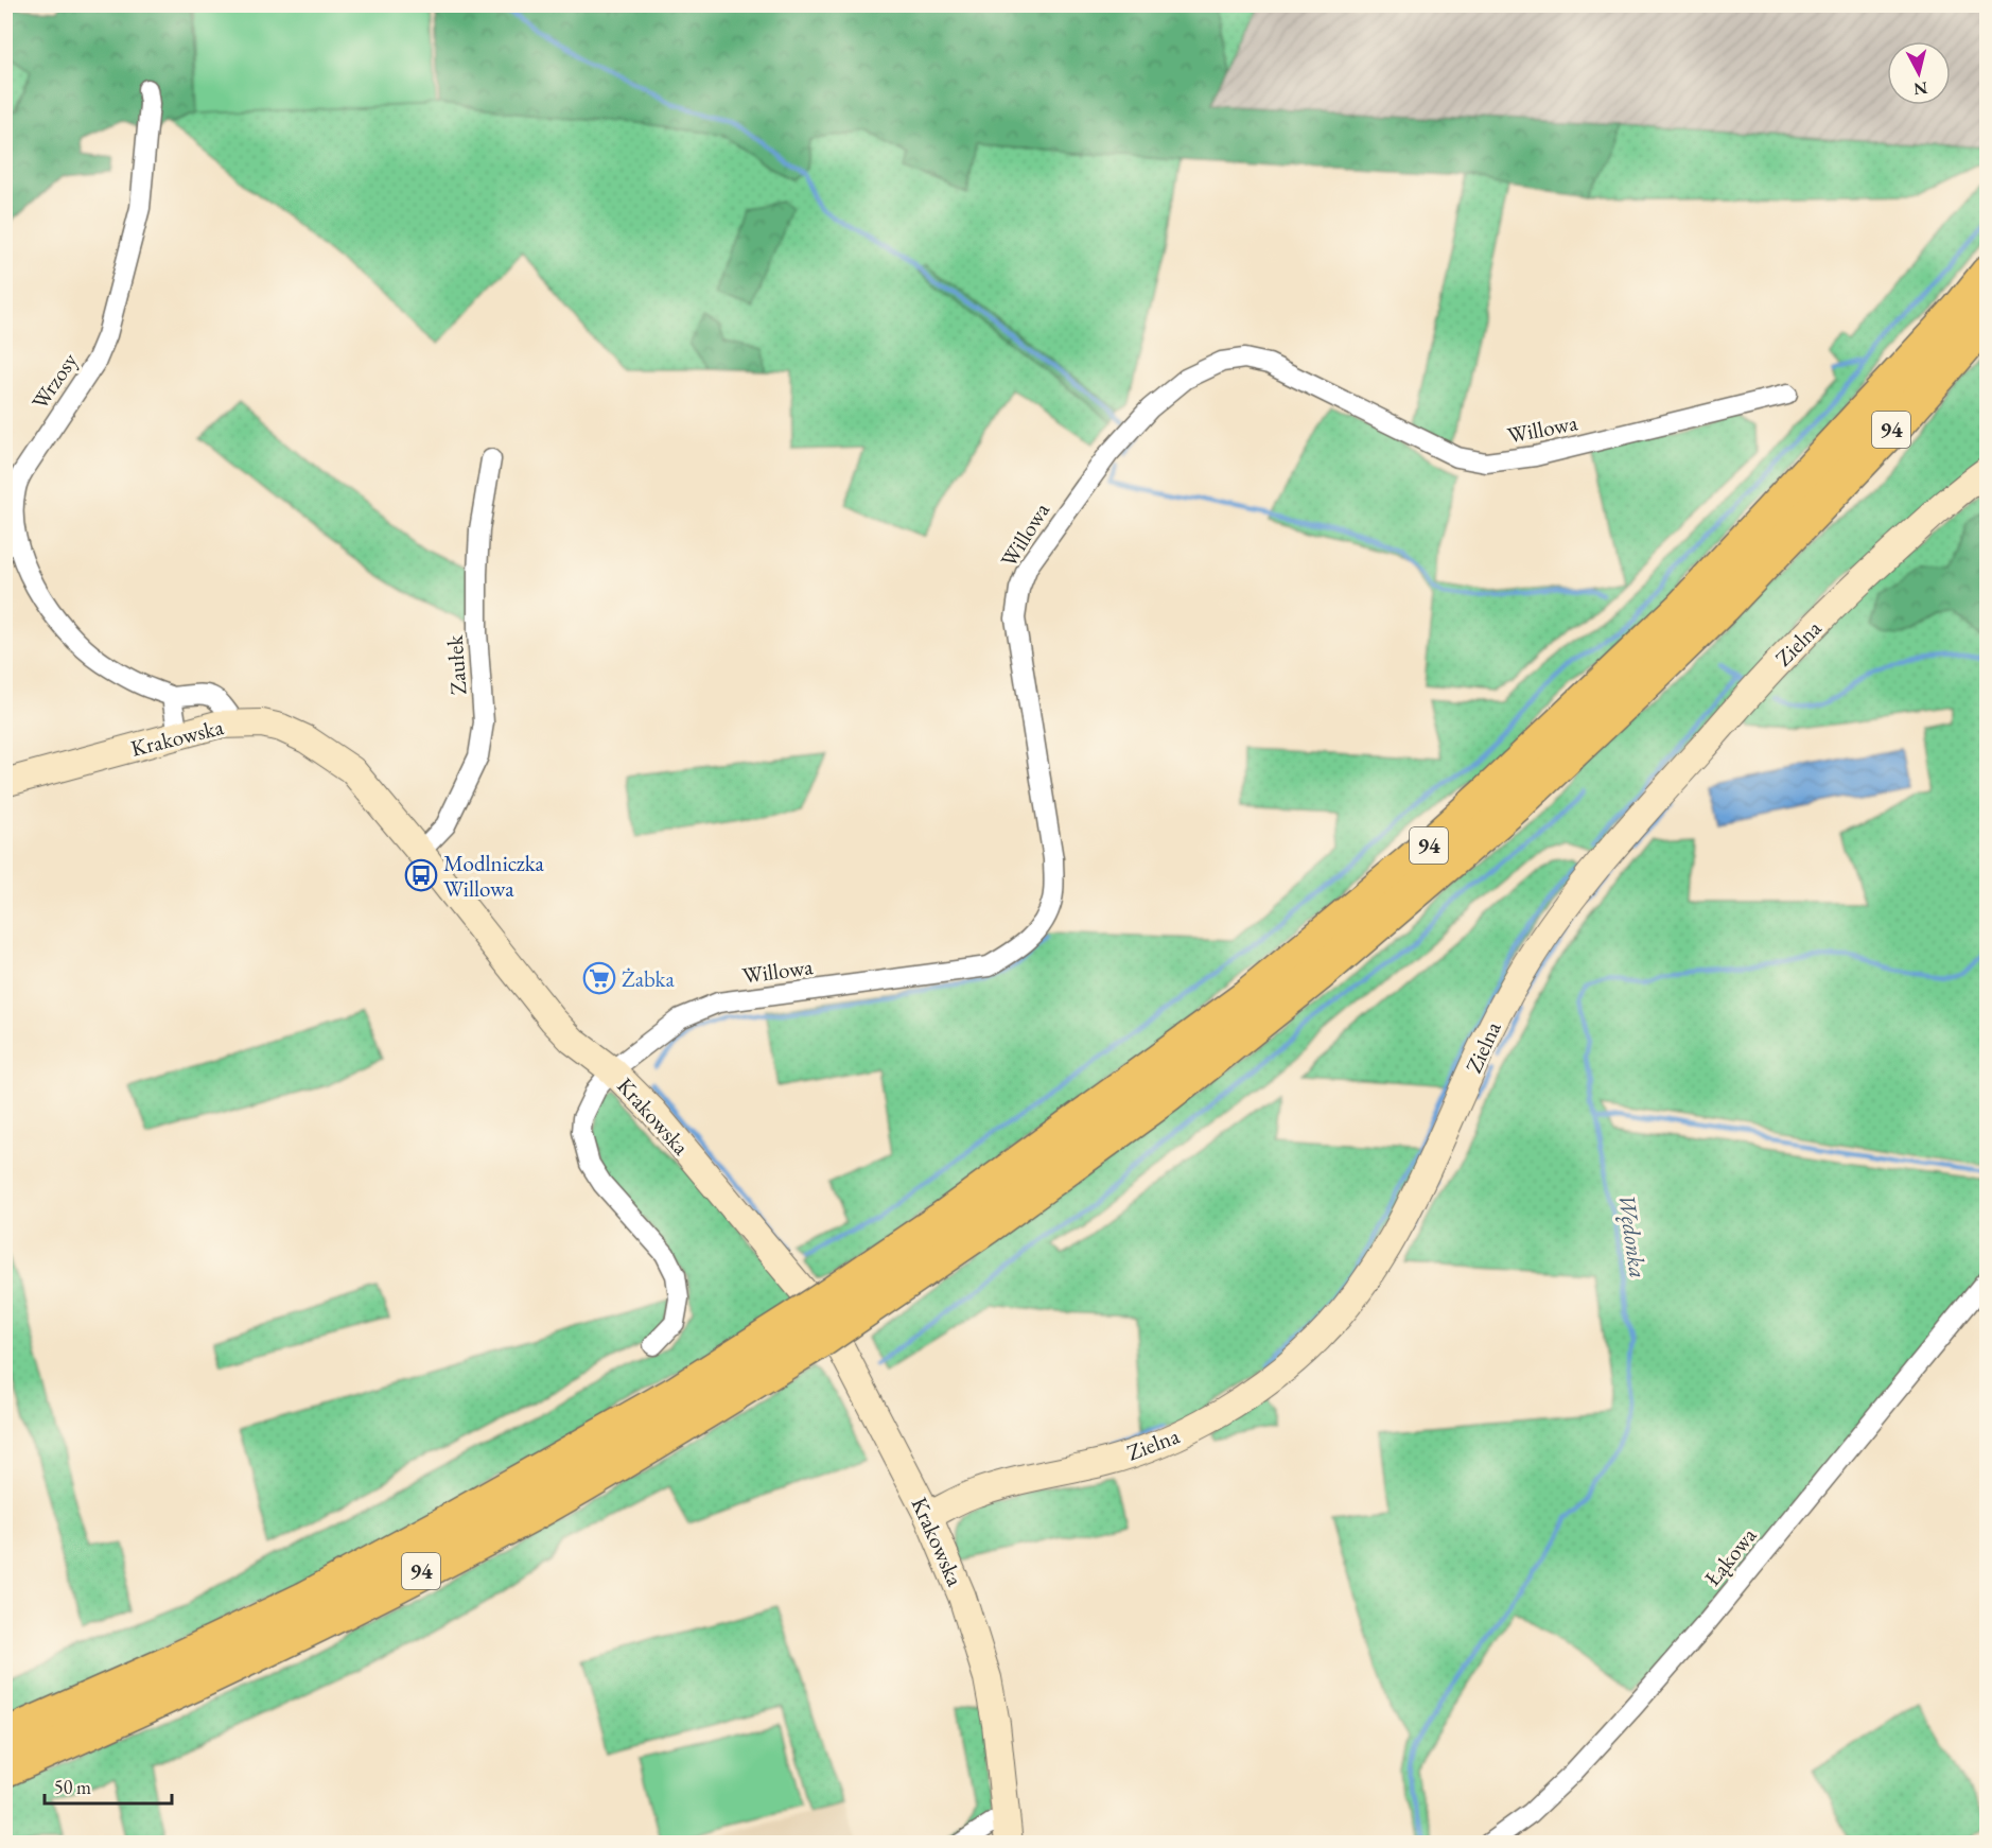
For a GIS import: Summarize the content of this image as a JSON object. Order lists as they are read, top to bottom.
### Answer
{
  "streets": {
    "highway": ["94"],
    "street": [
      "Wrzosy",
      "Willowa",
      "Zielna",
      "Zaułek",
      "Krakowska",
      "Łąkowa"
    ]
  },
  "crossings": [
    ["Wrzosy", "Krakowska"],
    ["Willowa", "Krakowska"],
    ["Zielna", "Krakowska"],
    ["Zaułek", "Krakowska"]
  ],
  "water": ["Wędonka"],
  "places": {
    "bus stop": ["Modlniczka Willowa"],
    "supermarket": ["Żabka"]
  },
  "scale_bar": "50 m",
  "north": "bottom"
}
